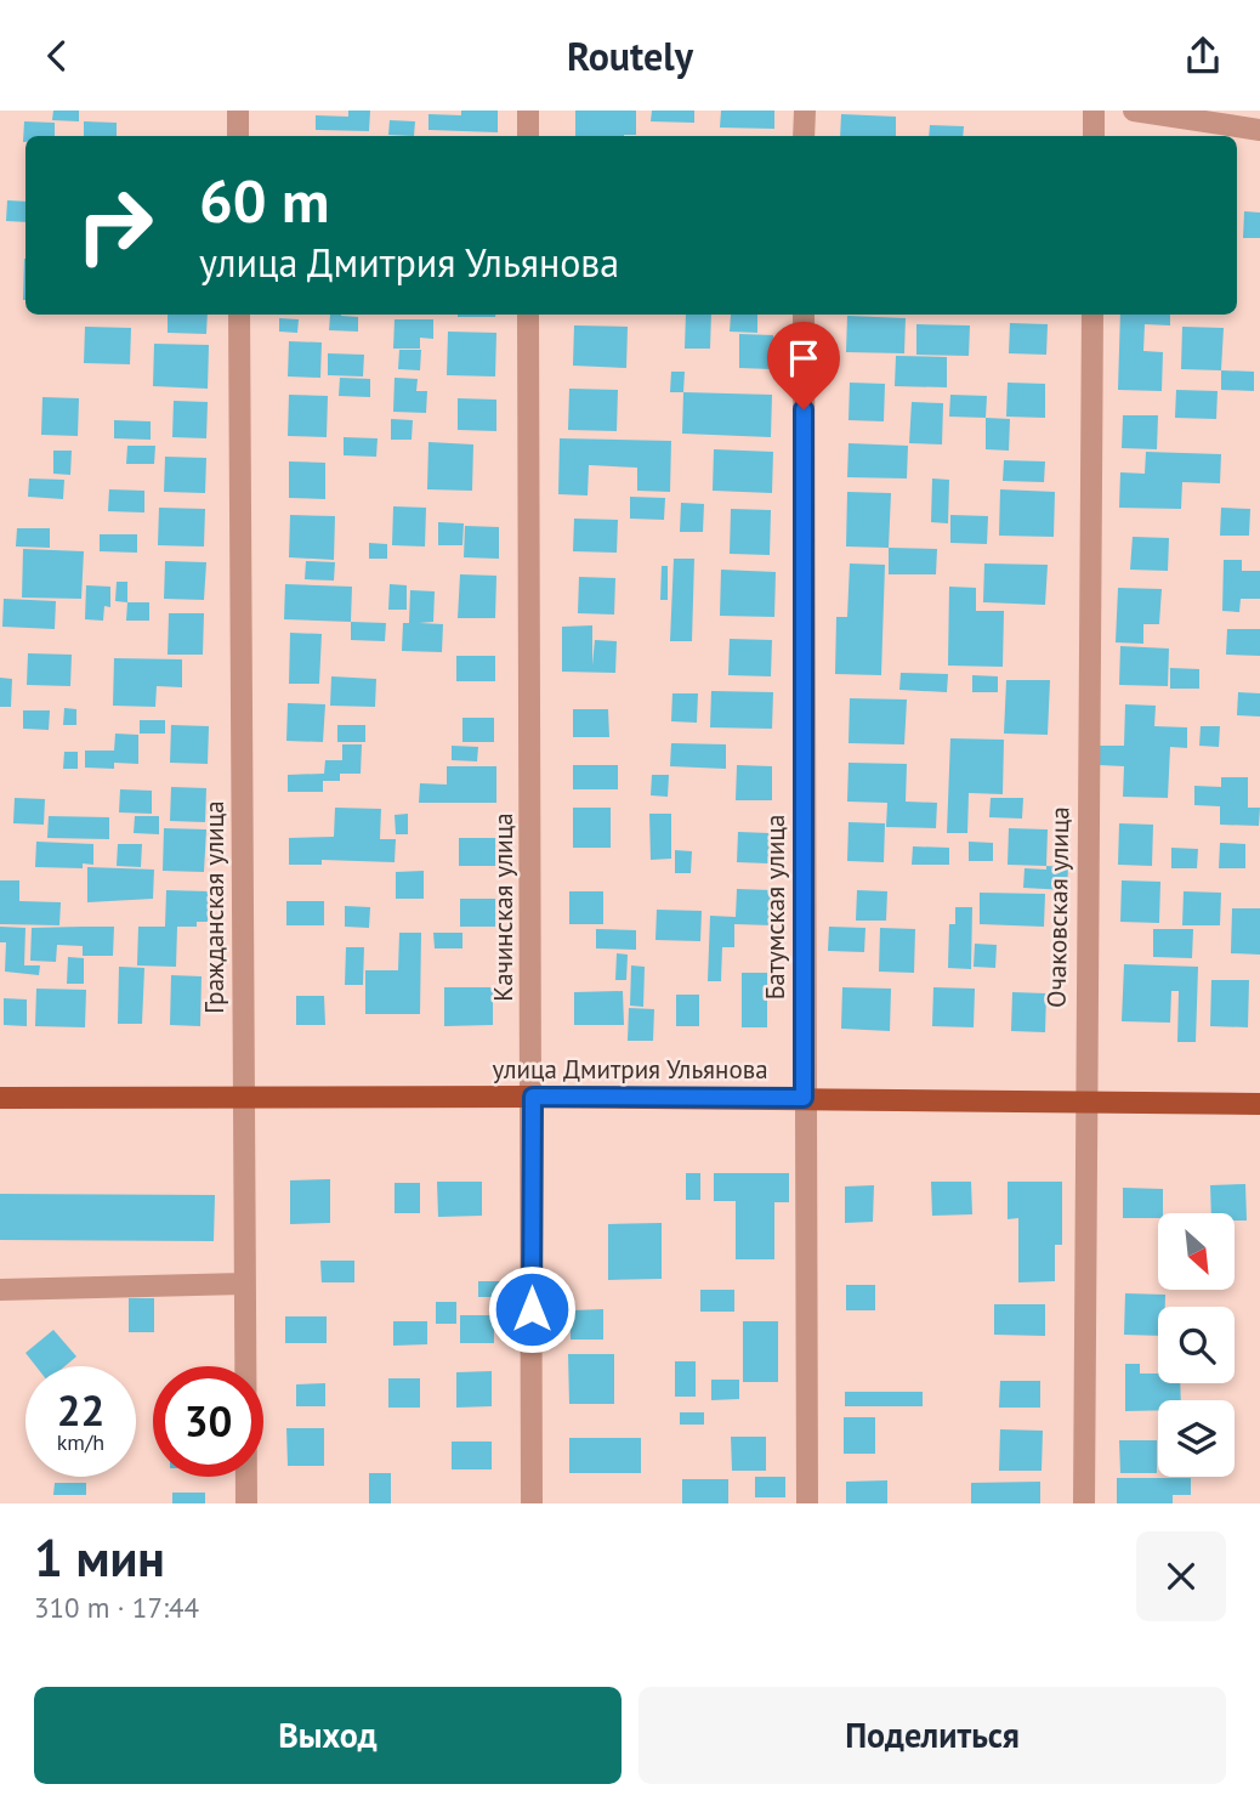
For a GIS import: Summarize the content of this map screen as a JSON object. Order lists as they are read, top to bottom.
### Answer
{
  "streets": {
    "main road": ["улица Дмитрия Ульянова"],
    "street": [
      "Гражданская улица",
      "Качинская улица",
      "Батумская улица",
      "Очаковская улица"
    ]
  },
  "crossings": [
    ["Гражданская улица", "улица Дмитрия Ульянова"],
    ["Качинская улица", "улица Дмитрия Ульянова"],
    ["Батумская улица", "улица Дмитрия Ульянова"],
    ["Очаковская улица", "улица Дмитрия Ульянова"]
  ],
  "north": "bottom right",
  "page": {
    "header": "Routely",
    "turn": ["60 m", "улица Дмитрия Ульянова"],
    "speed": "22 km/h",
    "limit": "30",
    "heading": ["1 мин", "310 m · 17:44"],
    "buttons": ["Выход", "Поделиться"]
  }
}
